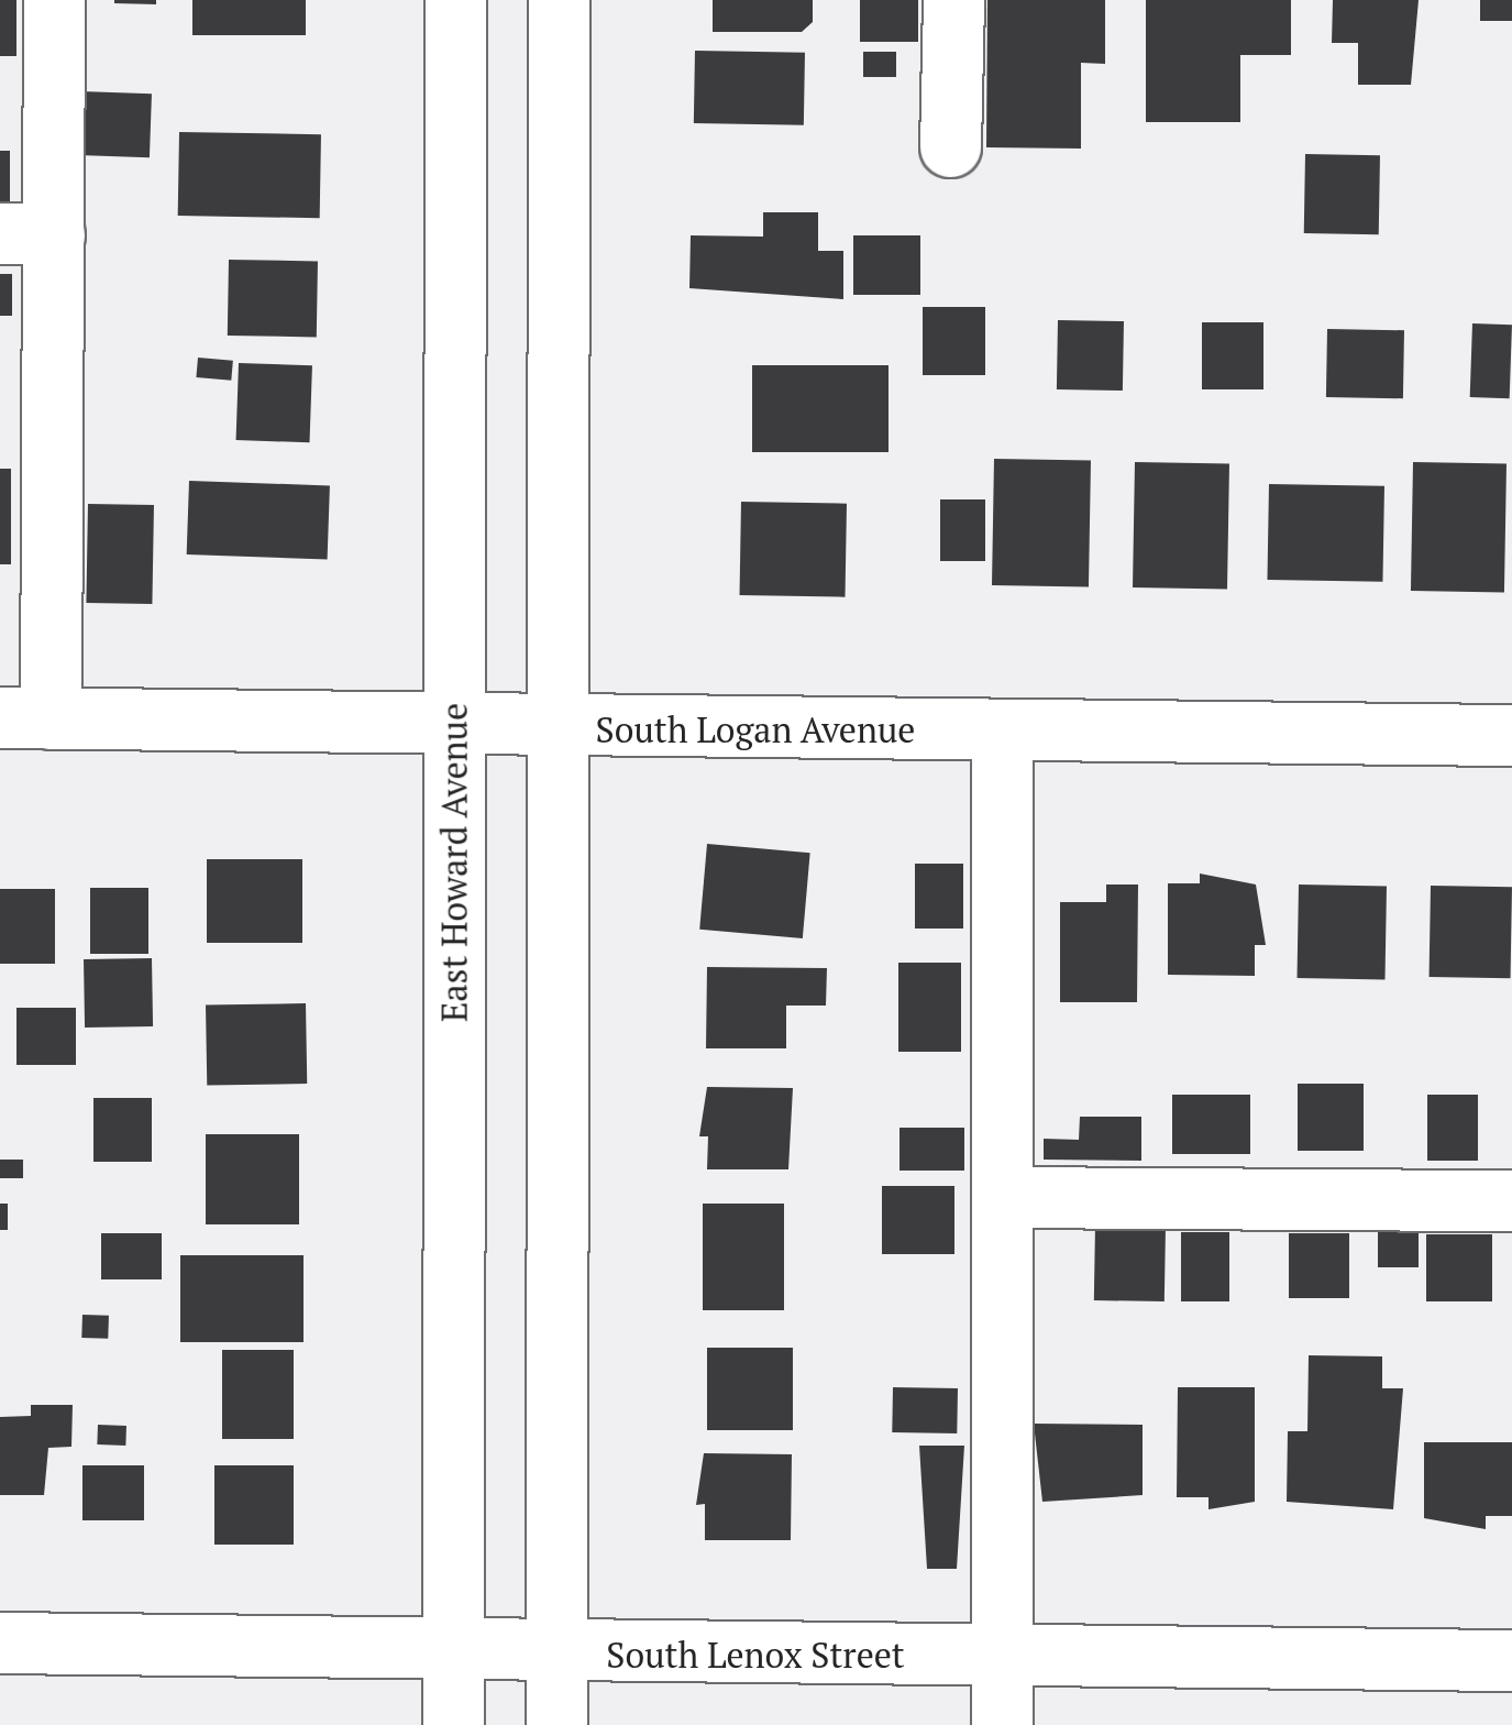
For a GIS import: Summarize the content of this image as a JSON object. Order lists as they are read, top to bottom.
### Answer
{
  "streets": {
    "main road": ["South Logan Avenue", "East Howard Avenue", "South Lenox Street"]
  },
  "crossings": [
    ["South Logan Avenue", "East Howard Avenue"],
    ["East Howard Avenue", "South Lenox Street"]
  ]
}
